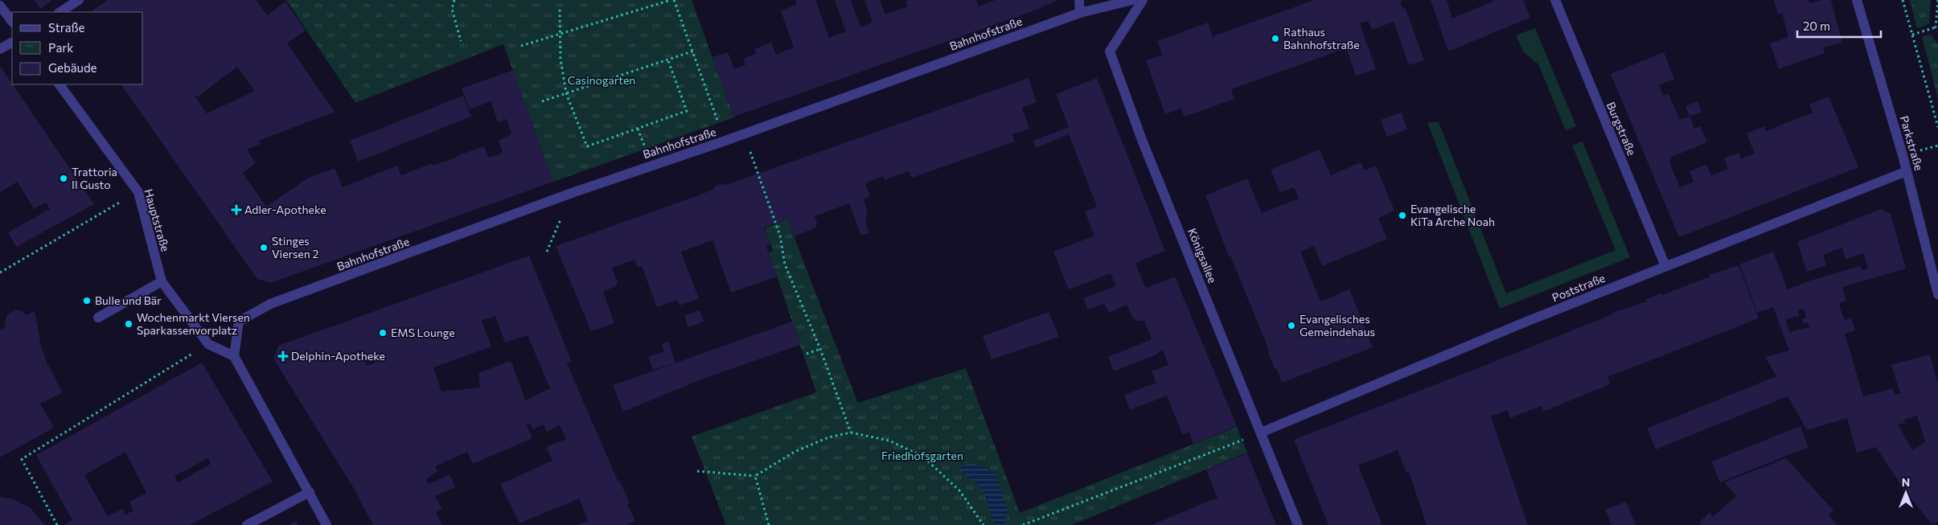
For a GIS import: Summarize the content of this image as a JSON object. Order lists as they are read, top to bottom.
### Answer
{
  "streets": {
    "street": [
      "Bahnhofstraße",
      "Burgstraße",
      "Parkstraße",
      "Hauptstraße",
      "Königsallee",
      "Poststraße"
    ]
  },
  "crossings": [
    ["Bahnhofstraße", "Hauptstraße"],
    ["Burgstraße", "Poststraße"],
    ["Parkstraße", "Poststraße"],
    ["Königsallee", "Poststraße"]
  ],
  "parks": ["Casinogarten", "Friedhofsgarten"],
  "places": {
    "other": [
      "Rathaus Bahnhofstraße",
      "Trattoria Il Gusto",
      "Evangelische KiTa Arche Noah",
      "Stinges Viersen 2",
      "Bulle und Bär",
      "Wochenmarkt Viersen Sparkassenvorplatz",
      "Evangelisches Gemeindehaus",
      "EMS Lounge"
    ],
    "health": ["Adler-Apotheke", "Delphin-Apotheke"]
  },
  "legend": ["Straße", "Park", "Gebäude"],
  "scale_bar": "20 m",
  "north": "top"
}
